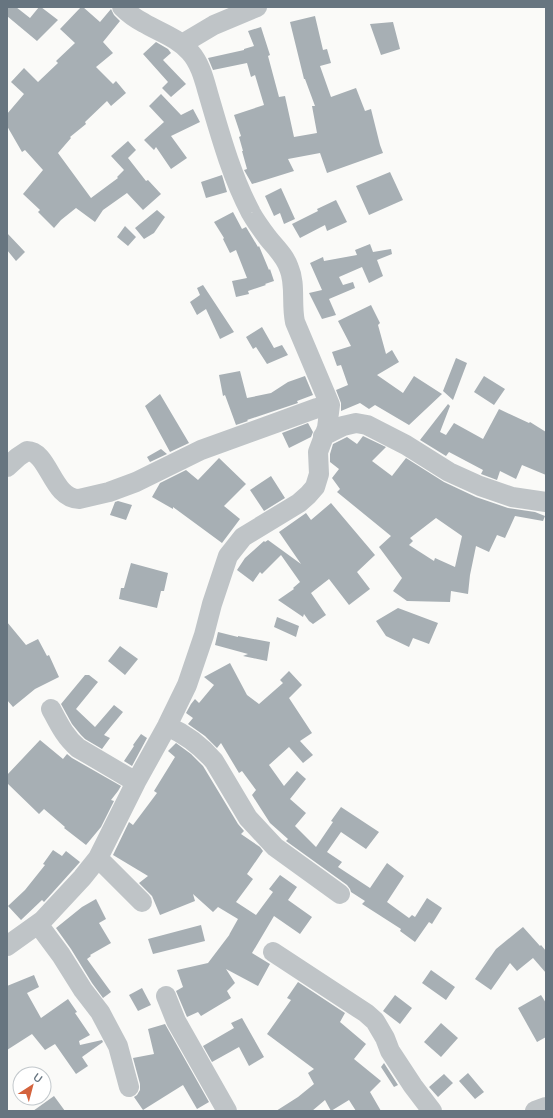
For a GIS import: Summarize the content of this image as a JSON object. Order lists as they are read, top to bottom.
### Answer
{
  "north": "top right"
}
